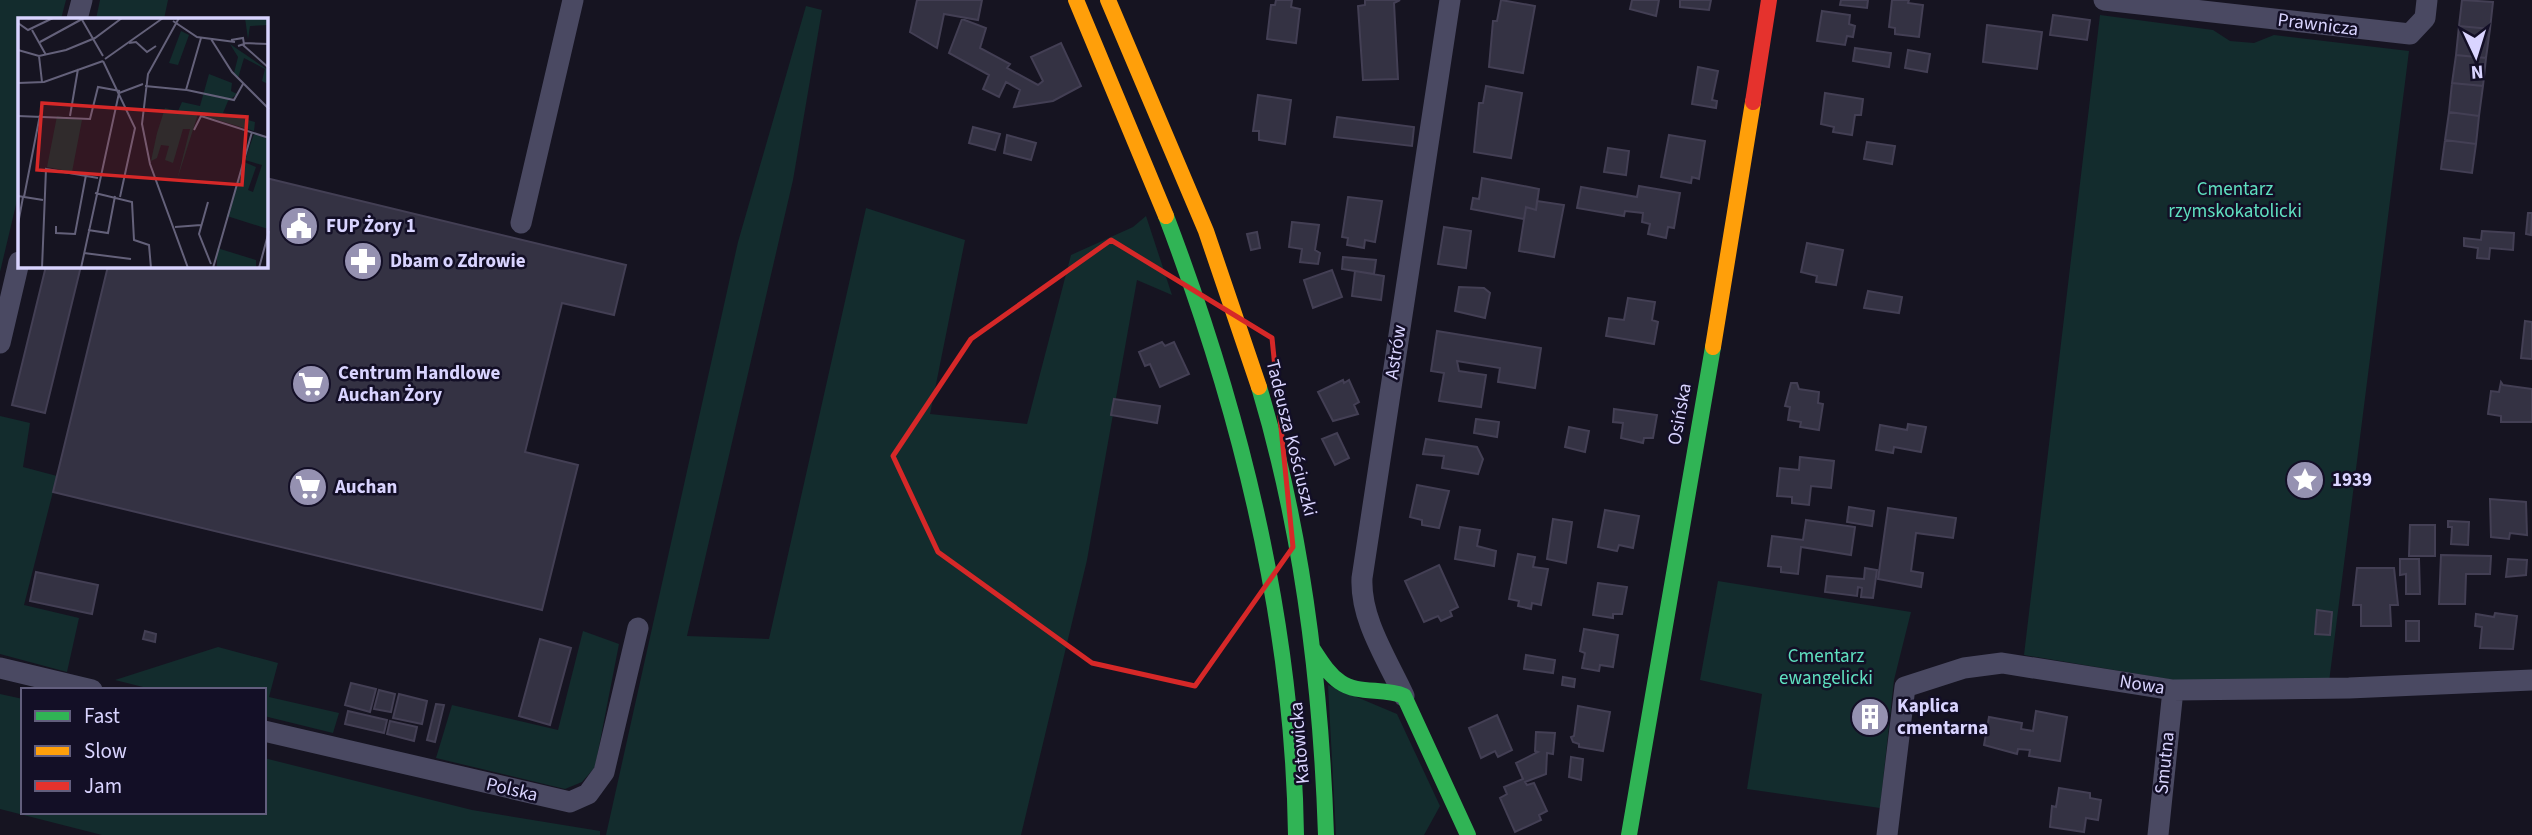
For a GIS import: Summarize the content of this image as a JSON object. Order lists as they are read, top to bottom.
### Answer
{
  "streets": {
    "main road": ["Osińska", "Tadeusza Kościuszki", "Katowicka"],
    "street": [
      "Prawnicza",
      "Astrów",
      "Nowa",
      "Smutna",
      "Polska"
    ]
  },
  "crossings": [
    ["Astrów", "Tadeusza Kościuszki"],
    ["Tadeusza Kościuszki", "Katowicka"],
    ["Nowa", "Smutna"]
  ],
  "parks": ["Cmentarz rzymskokatolicki", "Cmentarz ewangelicki"],
  "places": {
    "public building": ["FUP Żory 1"],
    "pharmacy": ["Dbam o Zdrowie"],
    "supermarket": ["Centrum Handlowe Auchan Żory", "Auchan"],
    "place": ["1939"],
    "building": ["Kaplica cmentarna"]
  },
  "legend": ["Fast", "Slow", "Jam"],
  "north": "bottom"
}
